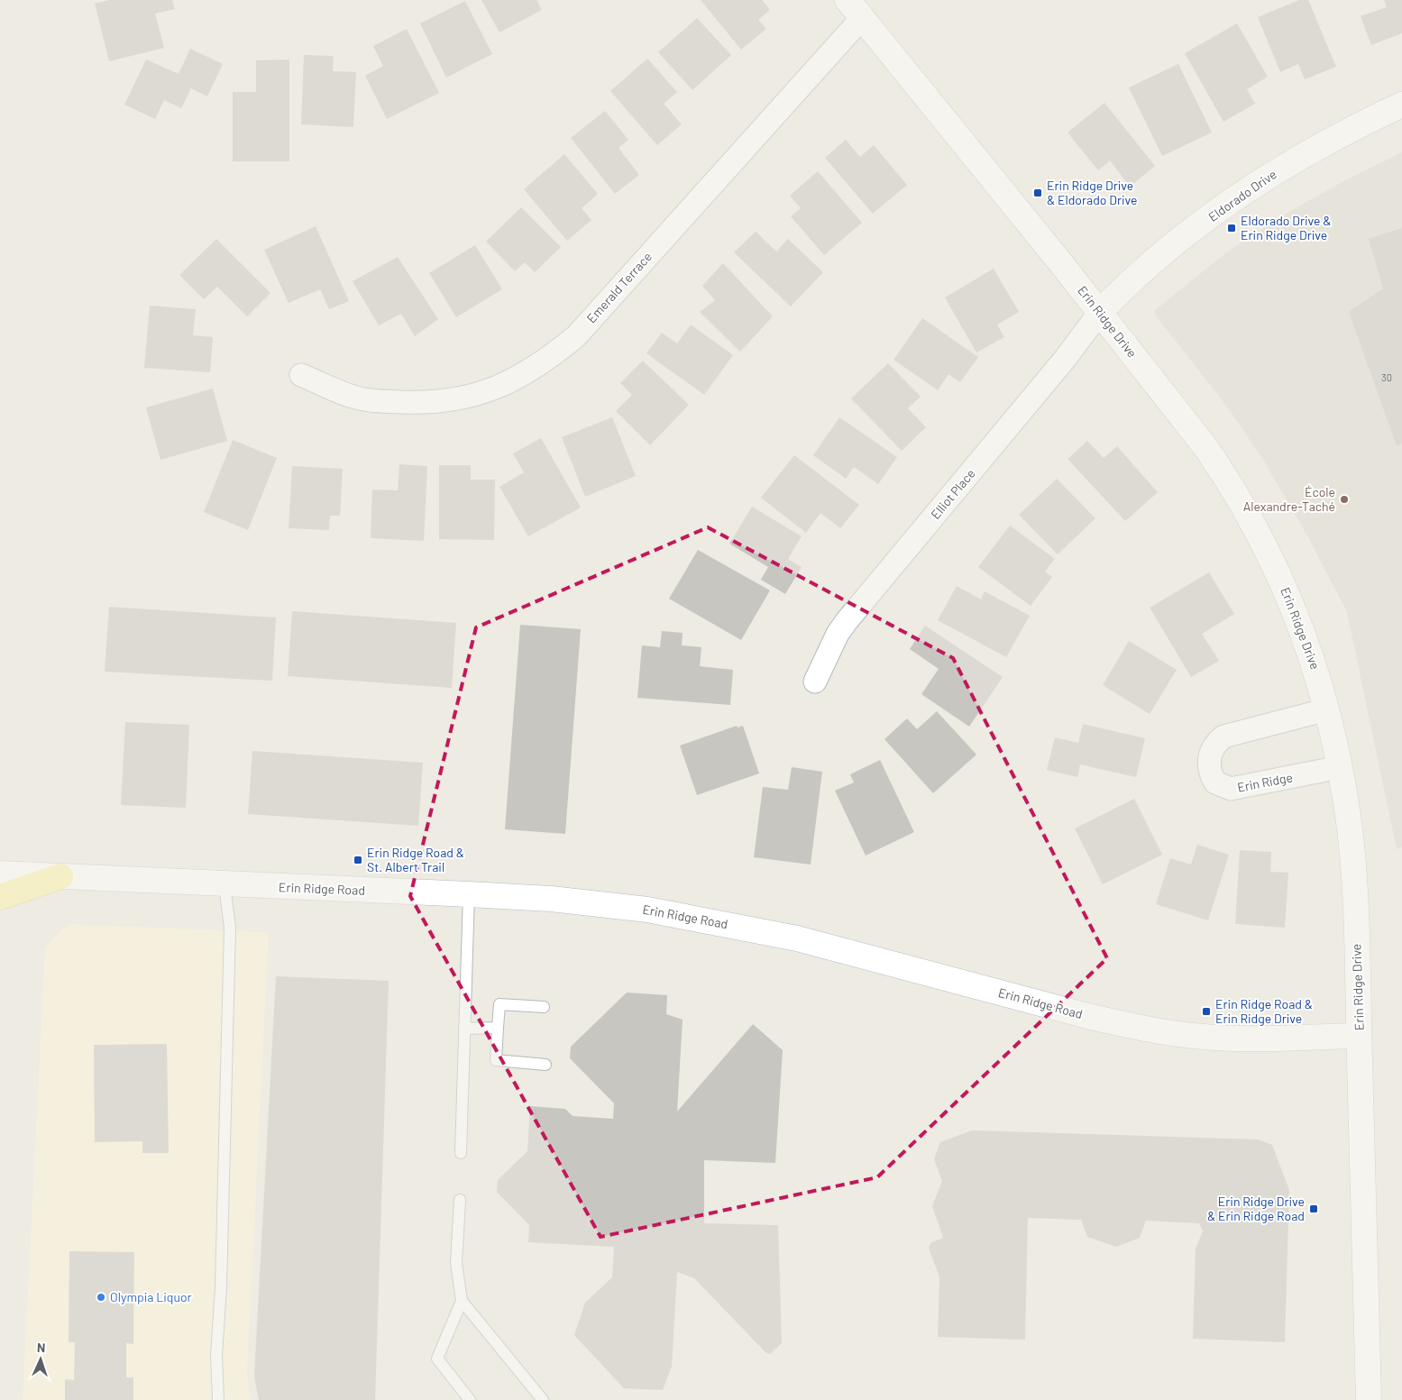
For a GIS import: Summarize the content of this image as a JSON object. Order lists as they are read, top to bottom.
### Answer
{
  "streets": {
    "street": [
      "Eldorado Drive",
      "Emerald Terrace",
      "Erin Ridge Drive",
      "Elliot Place",
      "Erin Ridge",
      "Erin Ridge Road"
    ]
  },
  "crossings": [
    ["Eldorado Drive", "Erin Ridge Drive"],
    ["Eldorado Drive", "Elliot Place"],
    ["Emerald Terrace", "Erin Ridge Drive"],
    ["Erin Ridge Drive", "Elliot Place"],
    ["Erin Ridge Drive", "Erin Ridge"],
    ["Erin Ridge Drive", "Erin Ridge Road"]
  ],
  "places": {
    "transit": [
      "Erin Ridge Drive & Eldorado Drive",
      "Eldorado Drive & Erin Ridge Drive",
      "Erin Ridge Road & St. Albert Trail",
      "Erin Ridge Road & Erin Ridge Drive",
      "Erin Ridge Drive & Erin Ridge Road"
    ],
    "other": ["École Alexandre-Taché", "Olympia Liquor"]
  },
  "house_numbers": ["30"],
  "north": "top"
}
